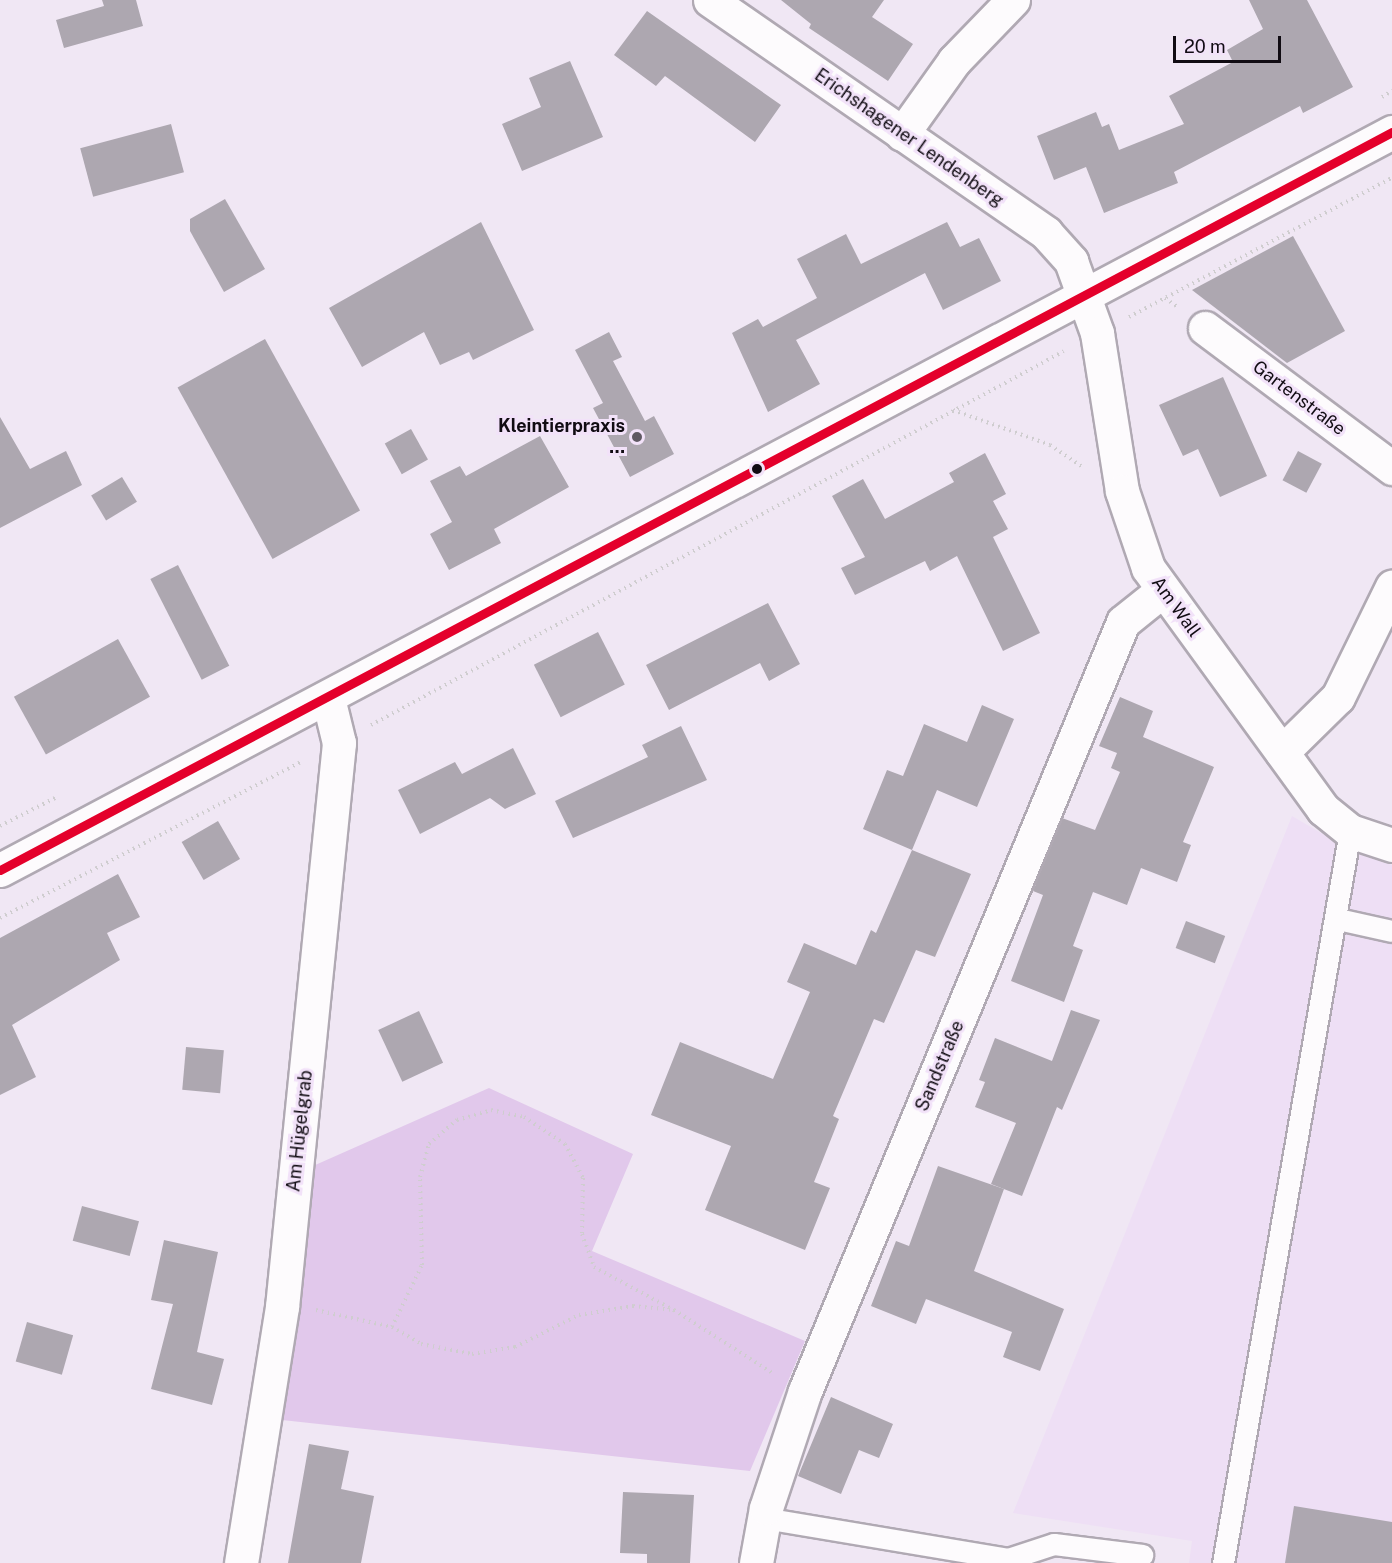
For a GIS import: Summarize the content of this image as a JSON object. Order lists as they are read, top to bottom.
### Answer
{
  "streets": {
    "street": [
      "Erichshagener Lendenberg",
      "Gartenstraße",
      "Am Wall",
      "Sandstraße",
      "Am Hügelgrab"
    ]
  },
  "crossings": [
    ["Erichshagener Lendenberg", "Am Wall"],
    ["Am Wall", "Sandstraße"]
  ],
  "places": ["Kleintierpraxis ..."],
  "scale_bar": "20 m"
}
